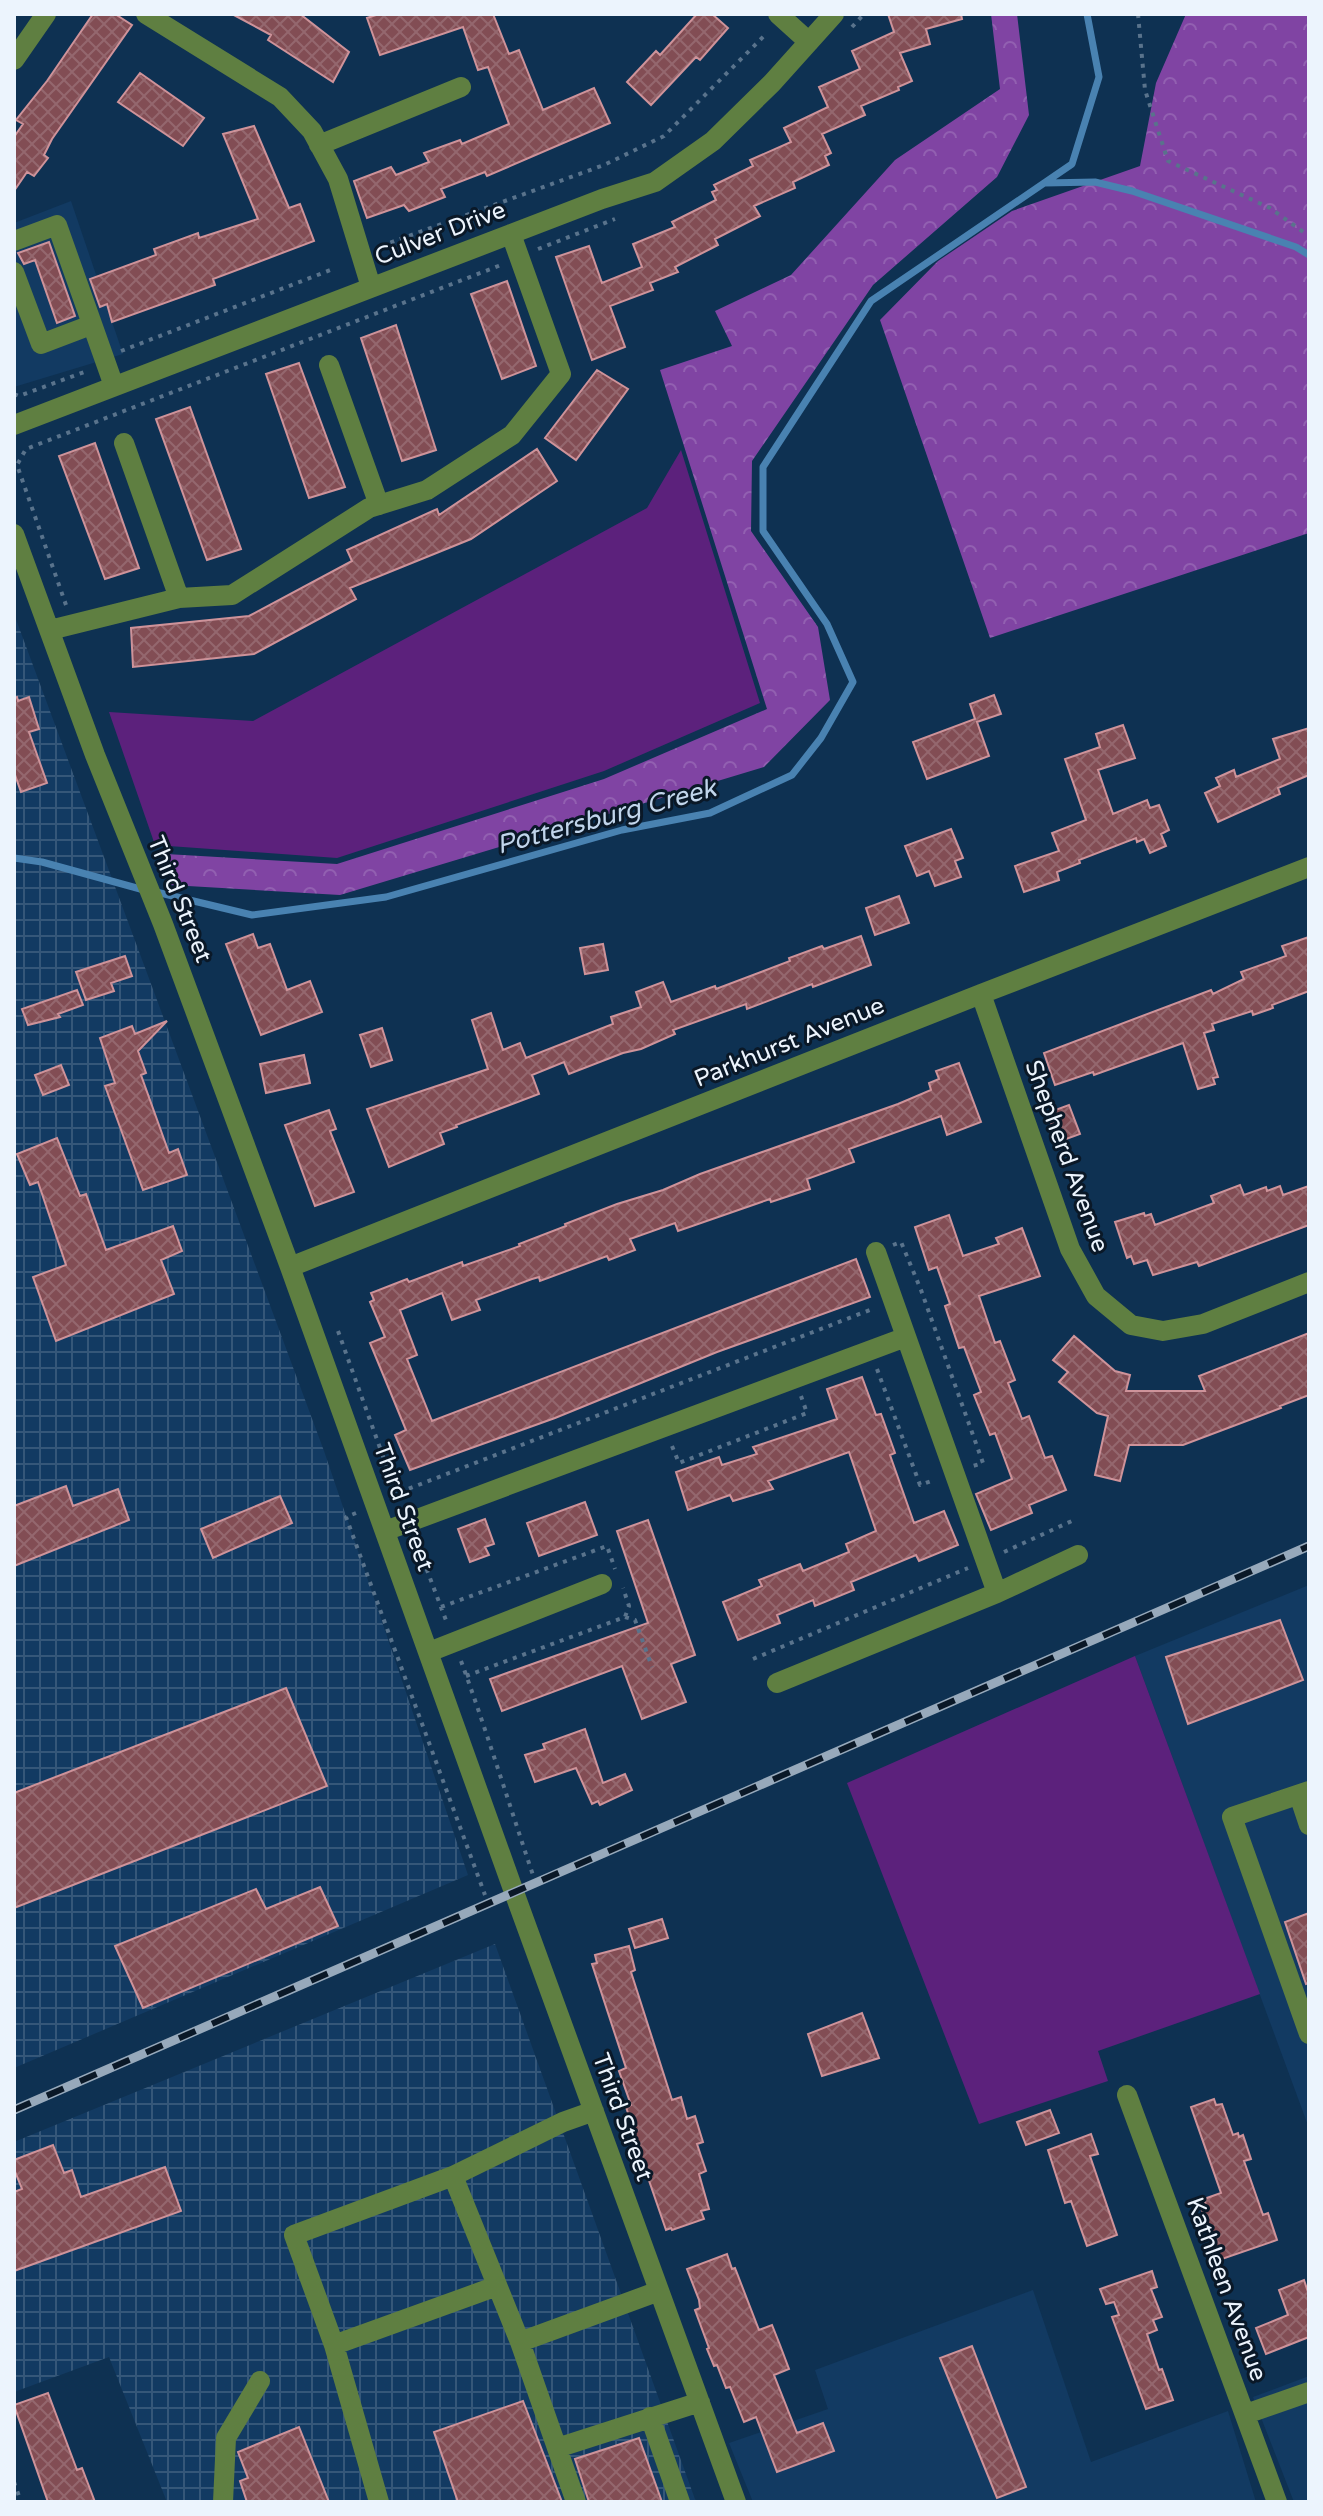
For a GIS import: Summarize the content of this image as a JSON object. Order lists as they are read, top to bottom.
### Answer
{
  "streets": {
    "street": [
      "Culver Drive",
      "Third Street",
      "Parkhurst Avenue",
      "Shepherd Avenue",
      "Kathleen Avenue"
    ]
  },
  "crossings": [
    ["Third Street", "Parkhurst Avenue"],
    ["Parkhurst Avenue", "Shepherd Avenue"]
  ],
  "water": ["Pottersburg Creek"]
}
